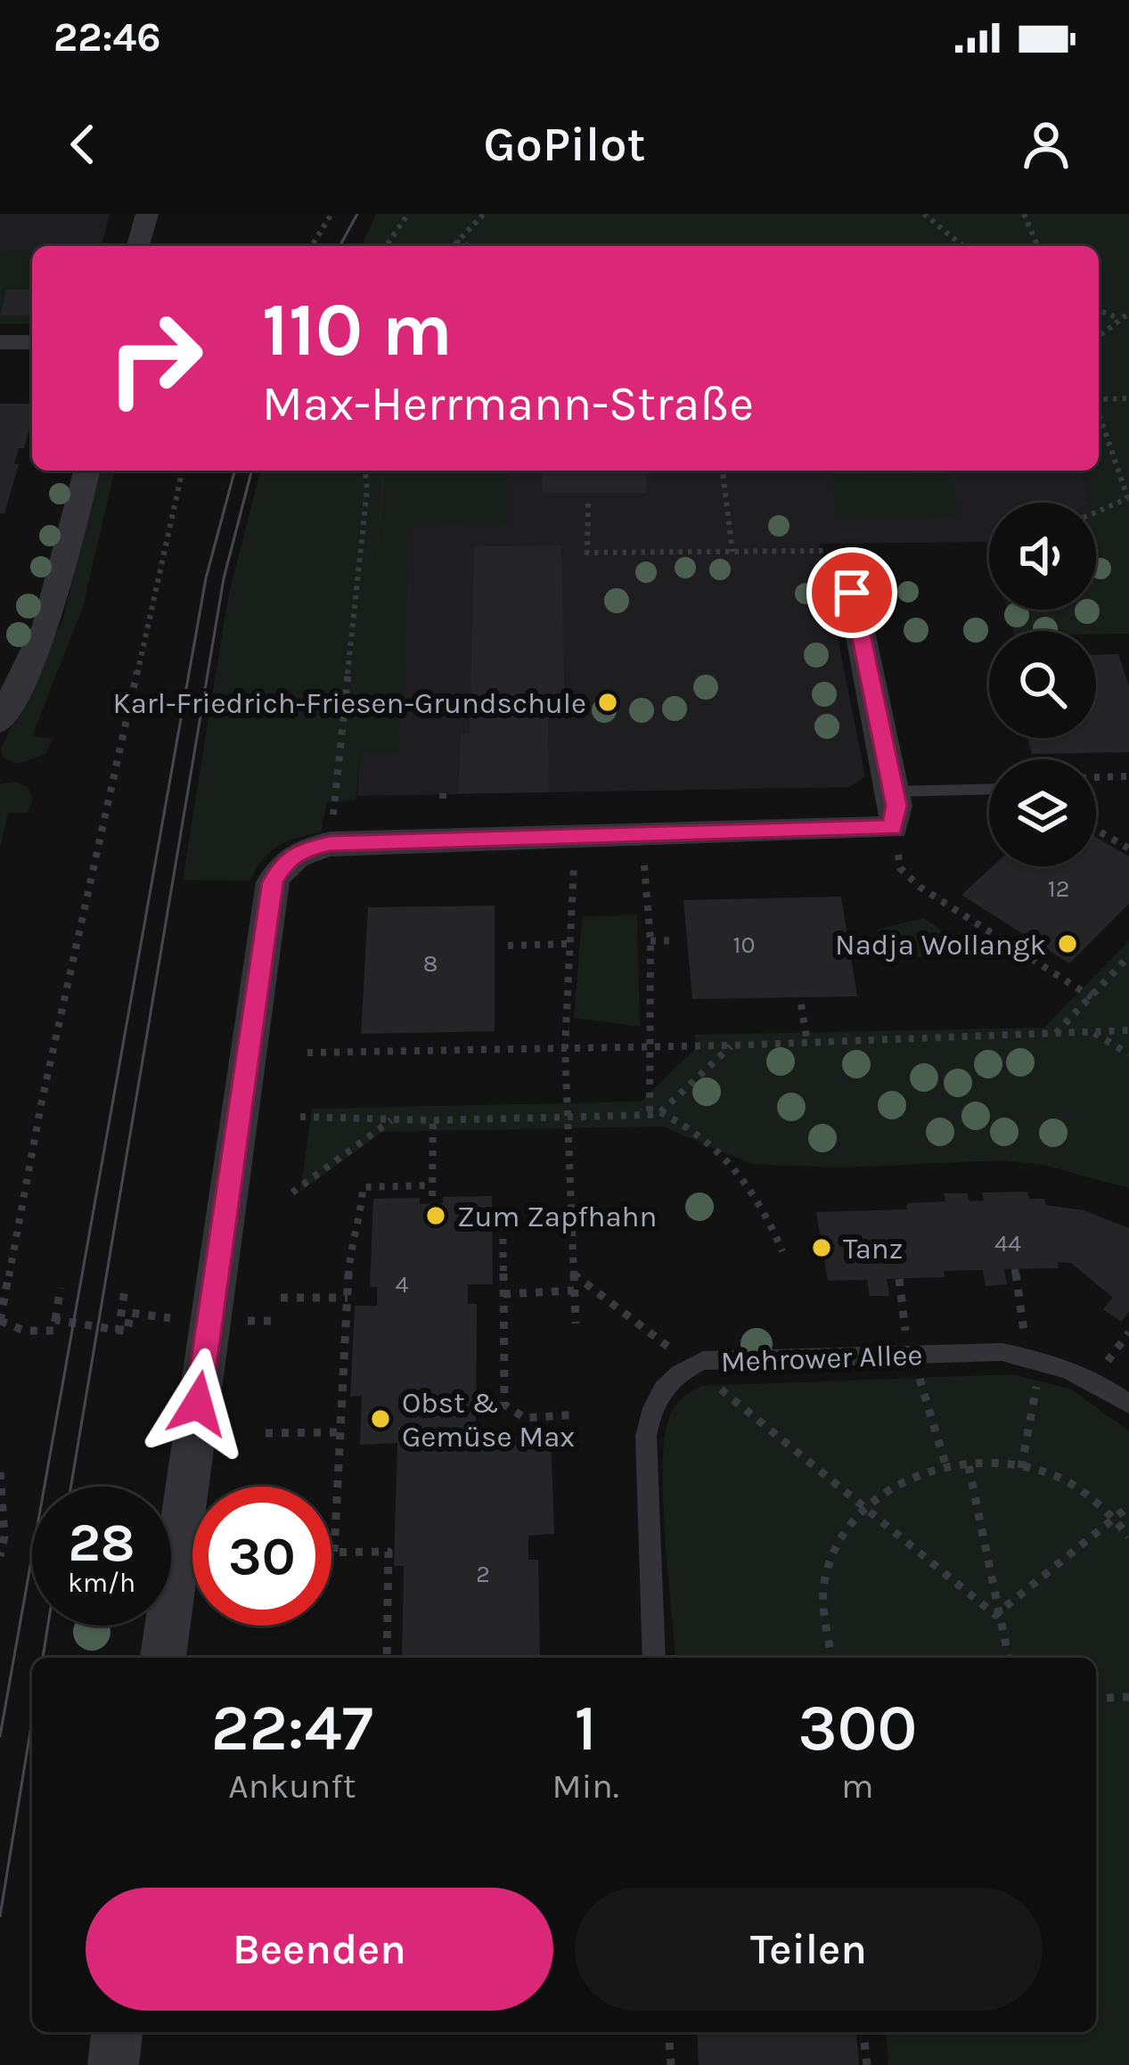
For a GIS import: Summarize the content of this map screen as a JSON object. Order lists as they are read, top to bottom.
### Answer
{
  "streets": {
    "lane": ["Mehrower Allee"]
  },
  "places": [
    "Karl-Friedrich-Friesen-Grundschule",
    "Nadja Wollangk",
    "Zum Zapfhahn",
    "Tanz",
    "Obst & Gemüse Max"
  ],
  "house_numbers": [
    "12",
    "10",
    "8",
    "44",
    "4",
    "2"
  ],
  "page": {
    "status": "22:46",
    "header": "GoPilot",
    "turn": ["110 m", "Max-Herrmann-Straße"],
    "speed": "28 km/h",
    "limit": "30",
    "eta": [
      "22:47",
      "Ankunft",
      "1",
      "Min.",
      "300",
      "m"
    ],
    "buttons": ["Beenden", "Teilen"]
  }
}
